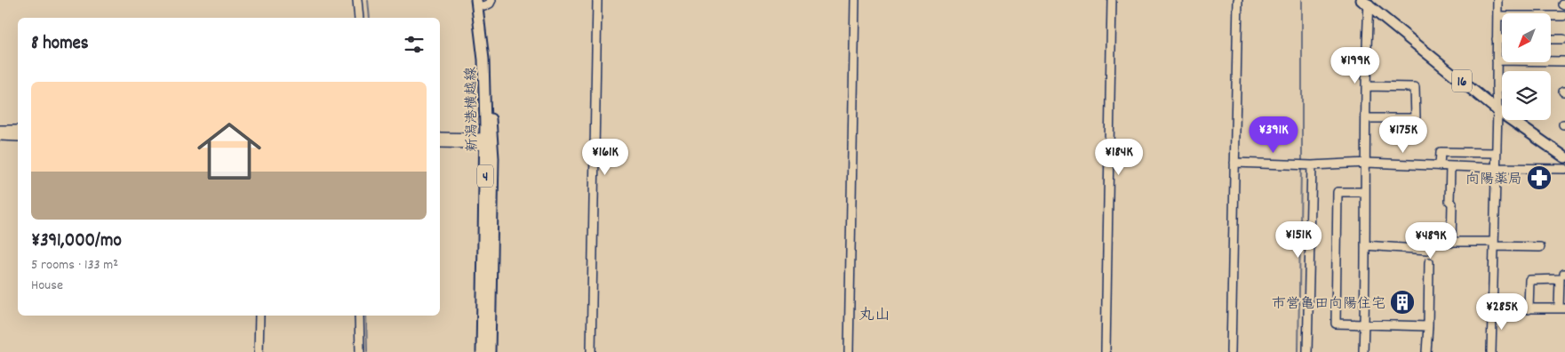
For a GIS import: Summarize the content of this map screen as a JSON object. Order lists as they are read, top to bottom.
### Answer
{
  "streets": {
    "main road": ["16", "新潟港横越線", "4"]
  },
  "districts": ["丸山"],
  "places": {
    "pharmacy": ["向陽薬局"],
    "building": ["市営亀田向陽住宅"]
  },
  "north": "bottom left",
  "page": {
    "heading": "8 homes",
    "price": [
      "¥199K",
      "¥391K",
      "¥175K",
      "¥161K",
      "¥184K",
      "¥151K",
      "¥489K",
      "¥285K"
    ],
    "list": [
      {
        "name": "¥391,000/mo",
        "note": "5 rooms · 133 m² · House"
      }
    ]
  }
}
